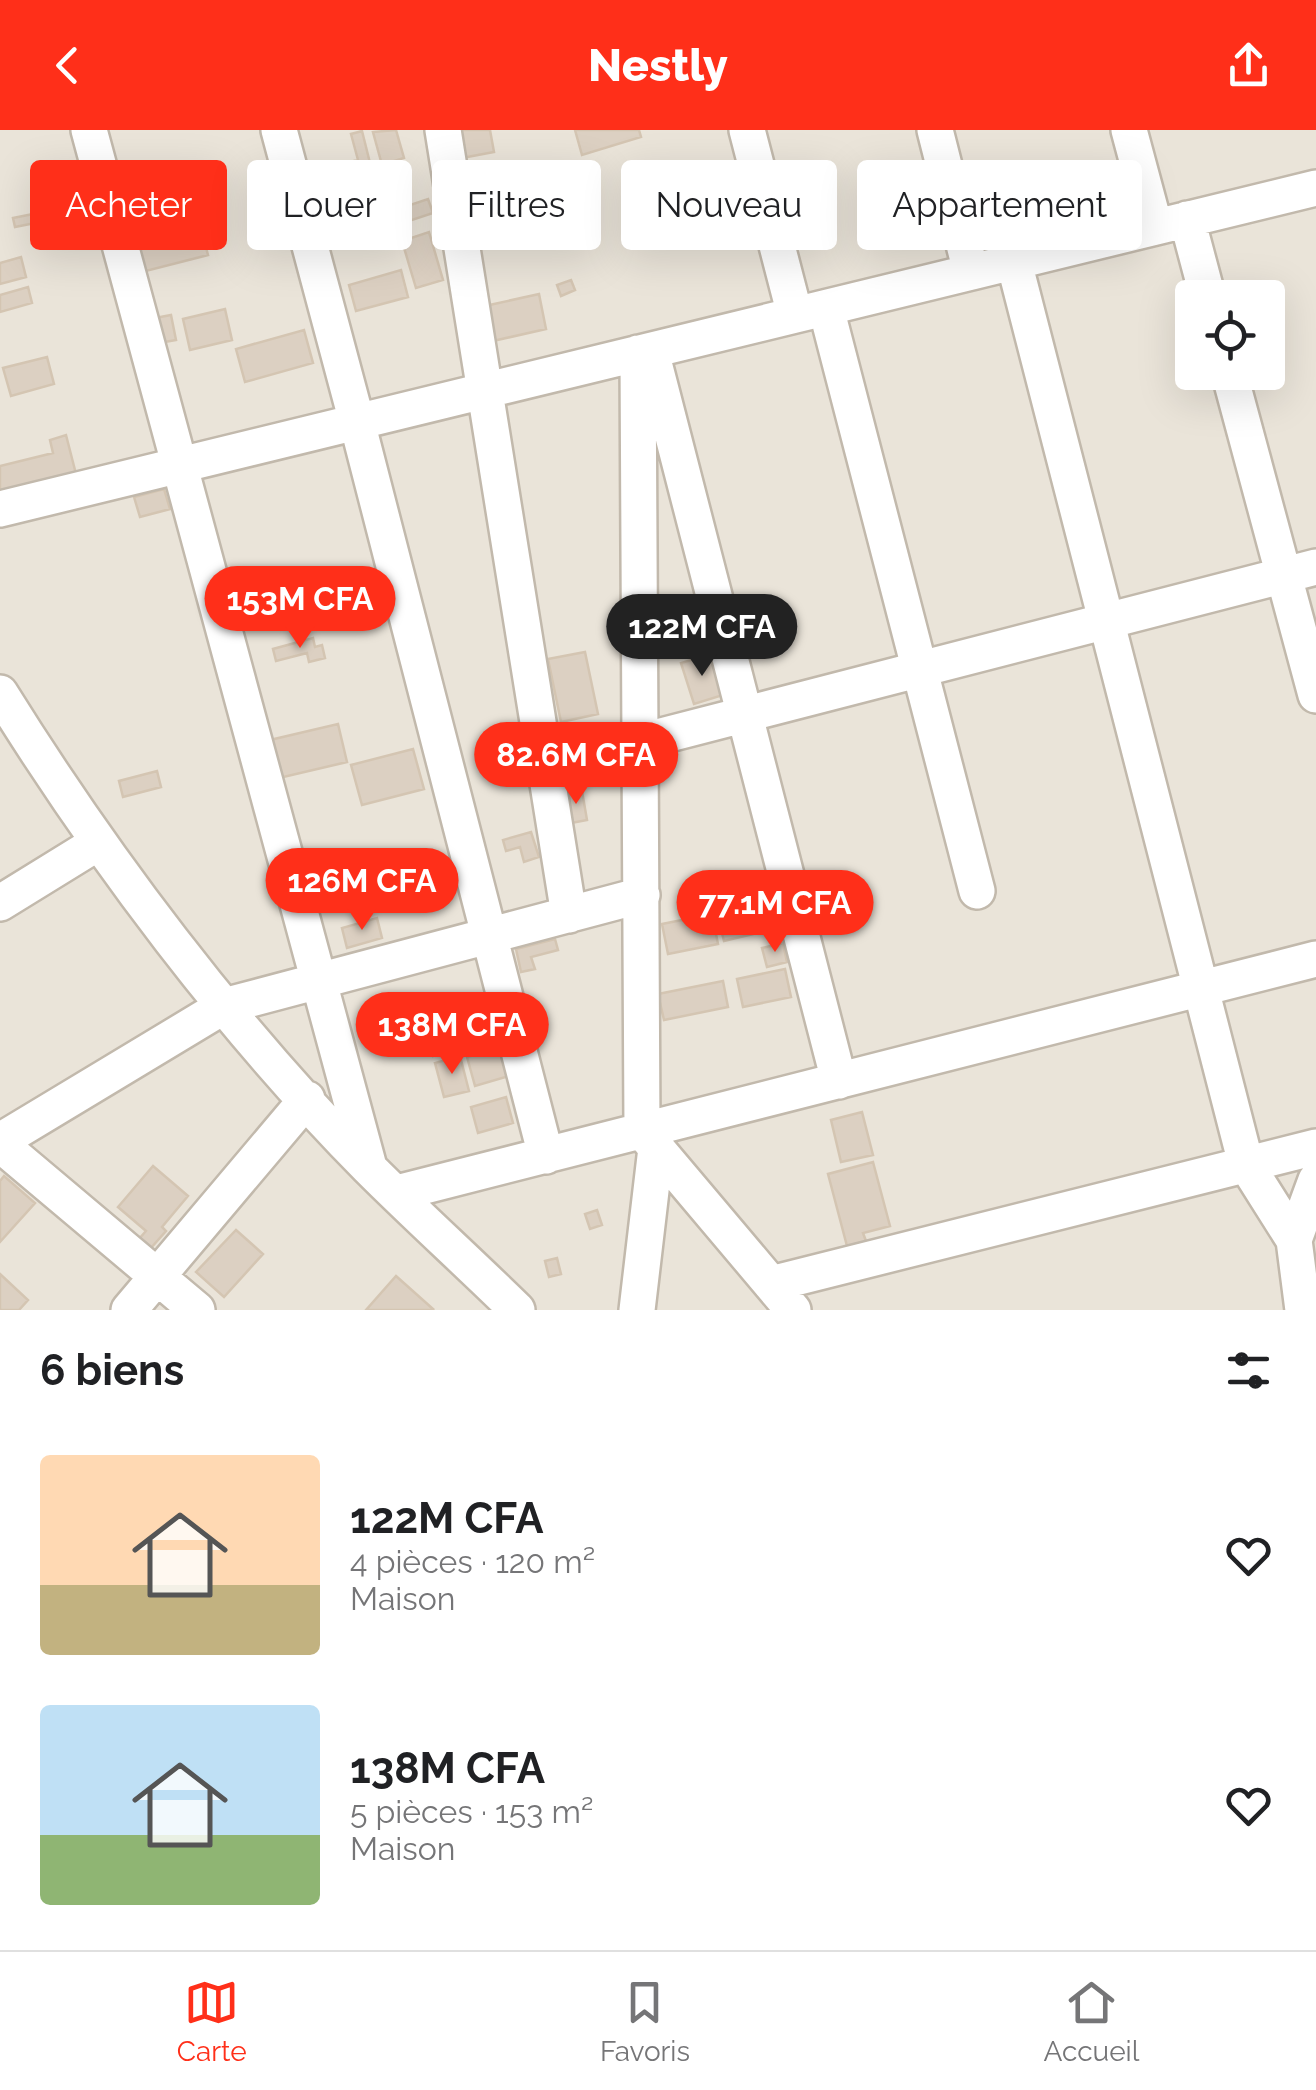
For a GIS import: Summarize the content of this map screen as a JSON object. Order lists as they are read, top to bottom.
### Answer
{
  "page": {
    "header": "Nestly",
    "chip": [
      "Acheter",
      "Louer",
      "Filtres",
      "Nouveau",
      "Appartement"
    ],
    "price": [
      "153M CFA",
      "122M CFA",
      "82.6M CFA",
      "126M CFA",
      "77.1M CFA",
      "138M CFA"
    ],
    "heading": "6 biens",
    "list": [
      {
        "name": "122M CFA",
        "note": "4 pièces · 120 m² · Maison"
      },
      {
        "name": "138M CFA",
        "note": "5 pièces · 153 m² · Maison"
      }
    ],
    "tabs": ["Carte", "Favoris", "Accueil"]
  }
}
